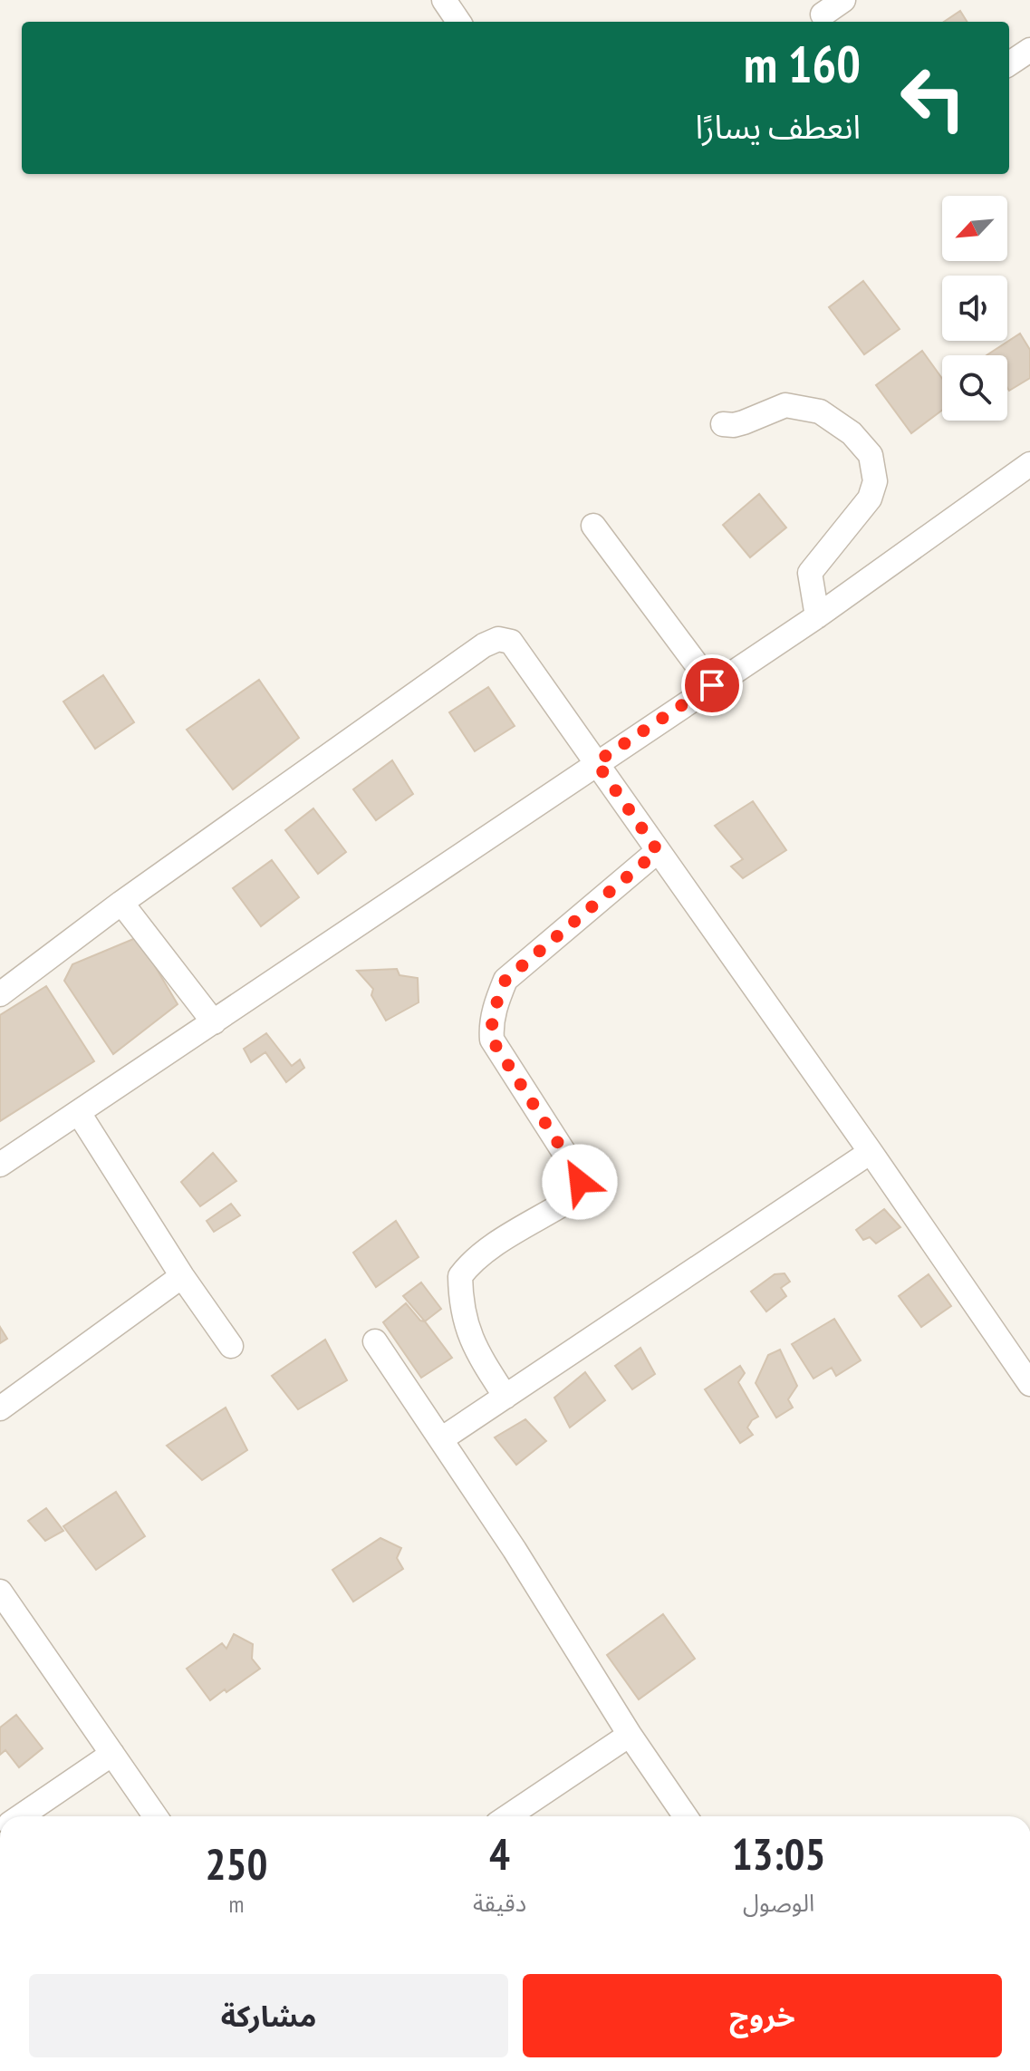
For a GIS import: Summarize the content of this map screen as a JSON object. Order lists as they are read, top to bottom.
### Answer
{
  "north": "bottom left",
  "page": {
    "turn": ["160 m", "انعطف يسارًا"],
    "eta": [
      "13:05",
      "الوصول",
      "4",
      "دقيقة",
      "250",
      "m"
    ],
    "buttons": ["خروج", "مشاركة"]
  }
}
